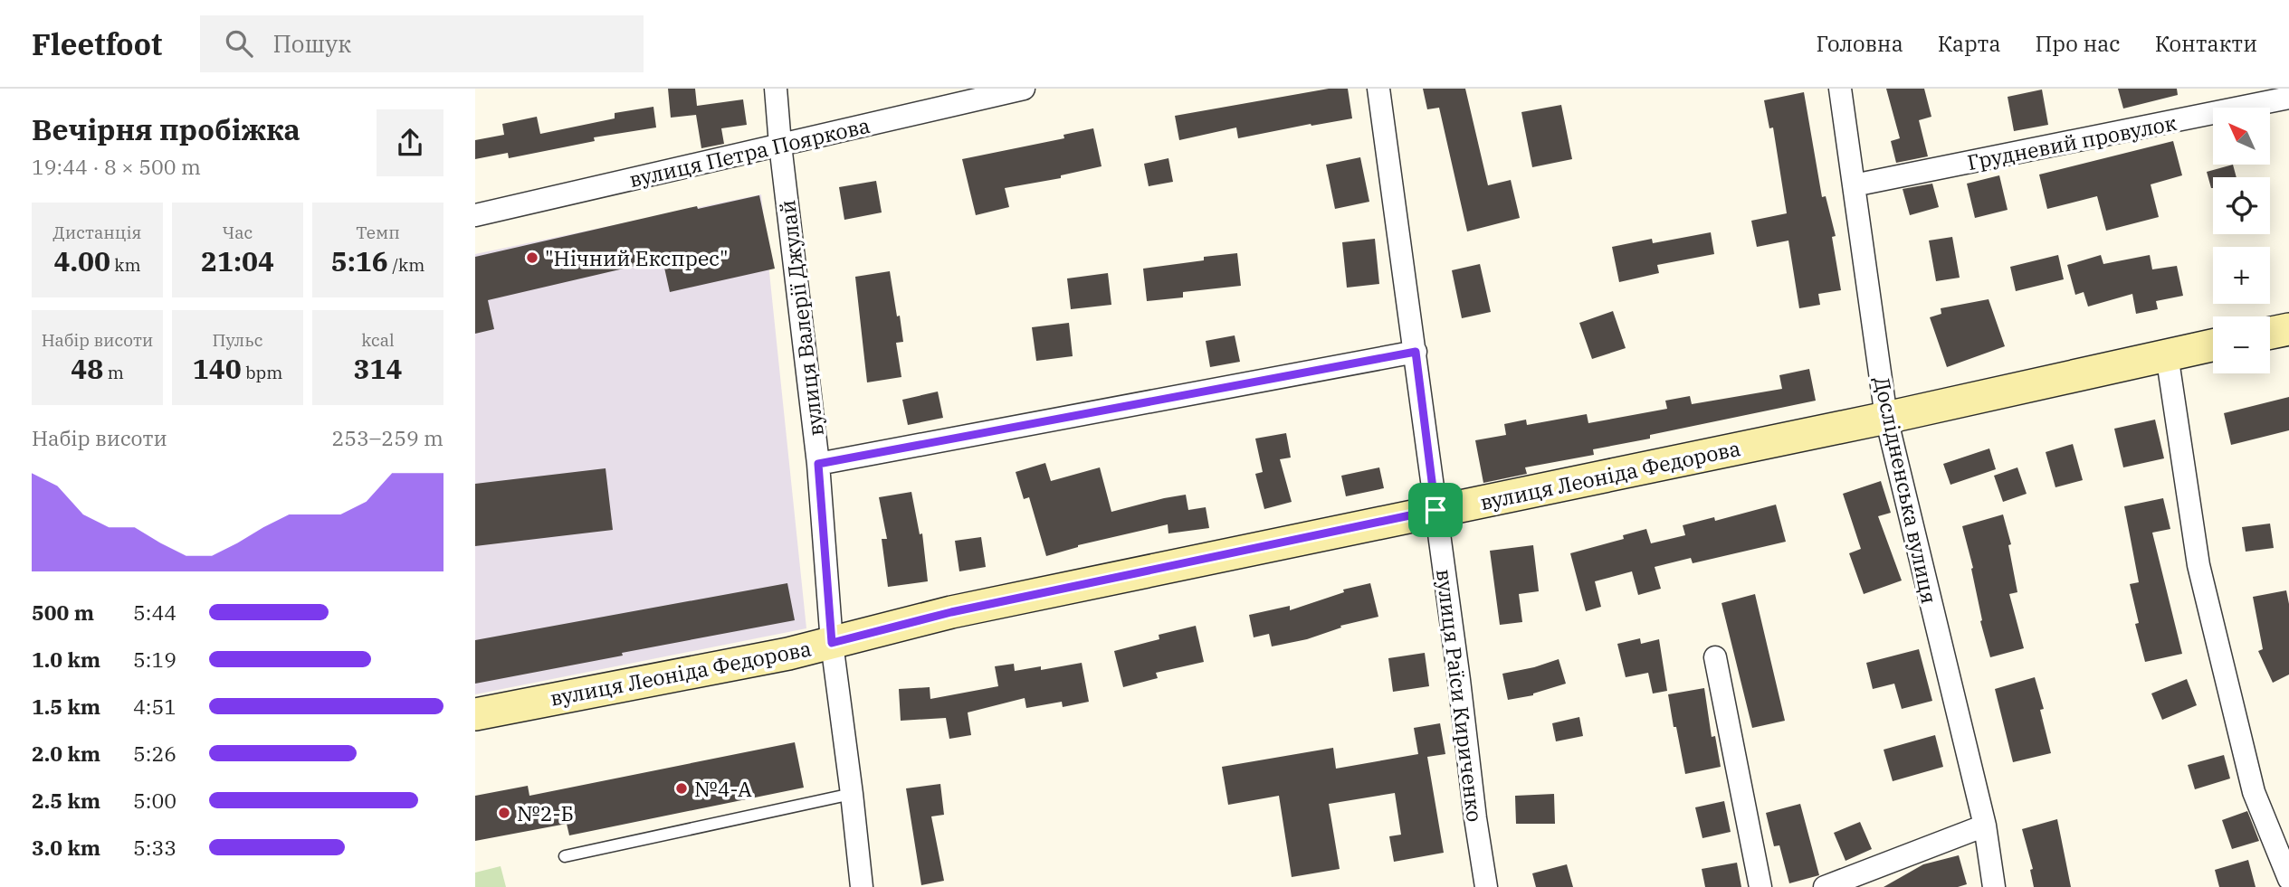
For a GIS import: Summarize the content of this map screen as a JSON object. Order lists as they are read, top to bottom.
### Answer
{
  "streets": {
    "street": [
      "Грудневий провулок",
      "вулиця Петра Пояркова",
      "вулиця Валерії Джулай",
      "вулиця Леоніда Федорова",
      "Дослідненська вулиця",
      "вулиця Раїси Кириченко"
    ]
  },
  "crossings": [
    ["Грудневий провулок", "Дослідненська вулиця"],
    ["вулиця Петра Пояркова", "вулиця Валерії Джулай"],
    ["вулиця Валерії Джулай", "вулиця Леоніда Федорова"],
    ["вулиця Леоніда Федорова", "Дослідненська вулиця"],
    ["вулиця Леоніда Федорова", "вулиця Раїси Кириченко"]
  ],
  "places": ["\"Нічний Експрес\"", "№4-А", "№2-Б"],
  "north": "top left",
  "page": {
    "header": "Fleetfoot",
    "search": "Пошук",
    "nav": [
      "Головна",
      "Карта",
      "Про нас",
      "Контакти"
    ],
    "heading": ["Вечірня пробіжка", "19:44 · 8 × 500 m"],
    "map_buttons": ["+", "−"],
    "stats": [
      ["Дистанція", "4.00 km"],
      ["Час", "21:04"],
      ["Темп", "5:16 /km"],
      ["Набір висоти", "48 m"],
      ["Пульс", "140 bpm"],
      ["kcal", "314"]
    ],
    "chart": ["Набір висоти", "253–259 m"],
    "list": [
      {
        "name": "500 m",
        "note": "5:44"
      },
      {
        "name": "1.0 km",
        "note": "5:19"
      },
      {
        "name": "1.5 km",
        "note": "4:51"
      },
      {
        "name": "2.0 km",
        "note": "5:26"
      },
      {
        "name": "2.5 km",
        "note": "5:00"
      },
      {
        "name": "3.0 km",
        "note": "5:33"
      }
    ]
  }
}
